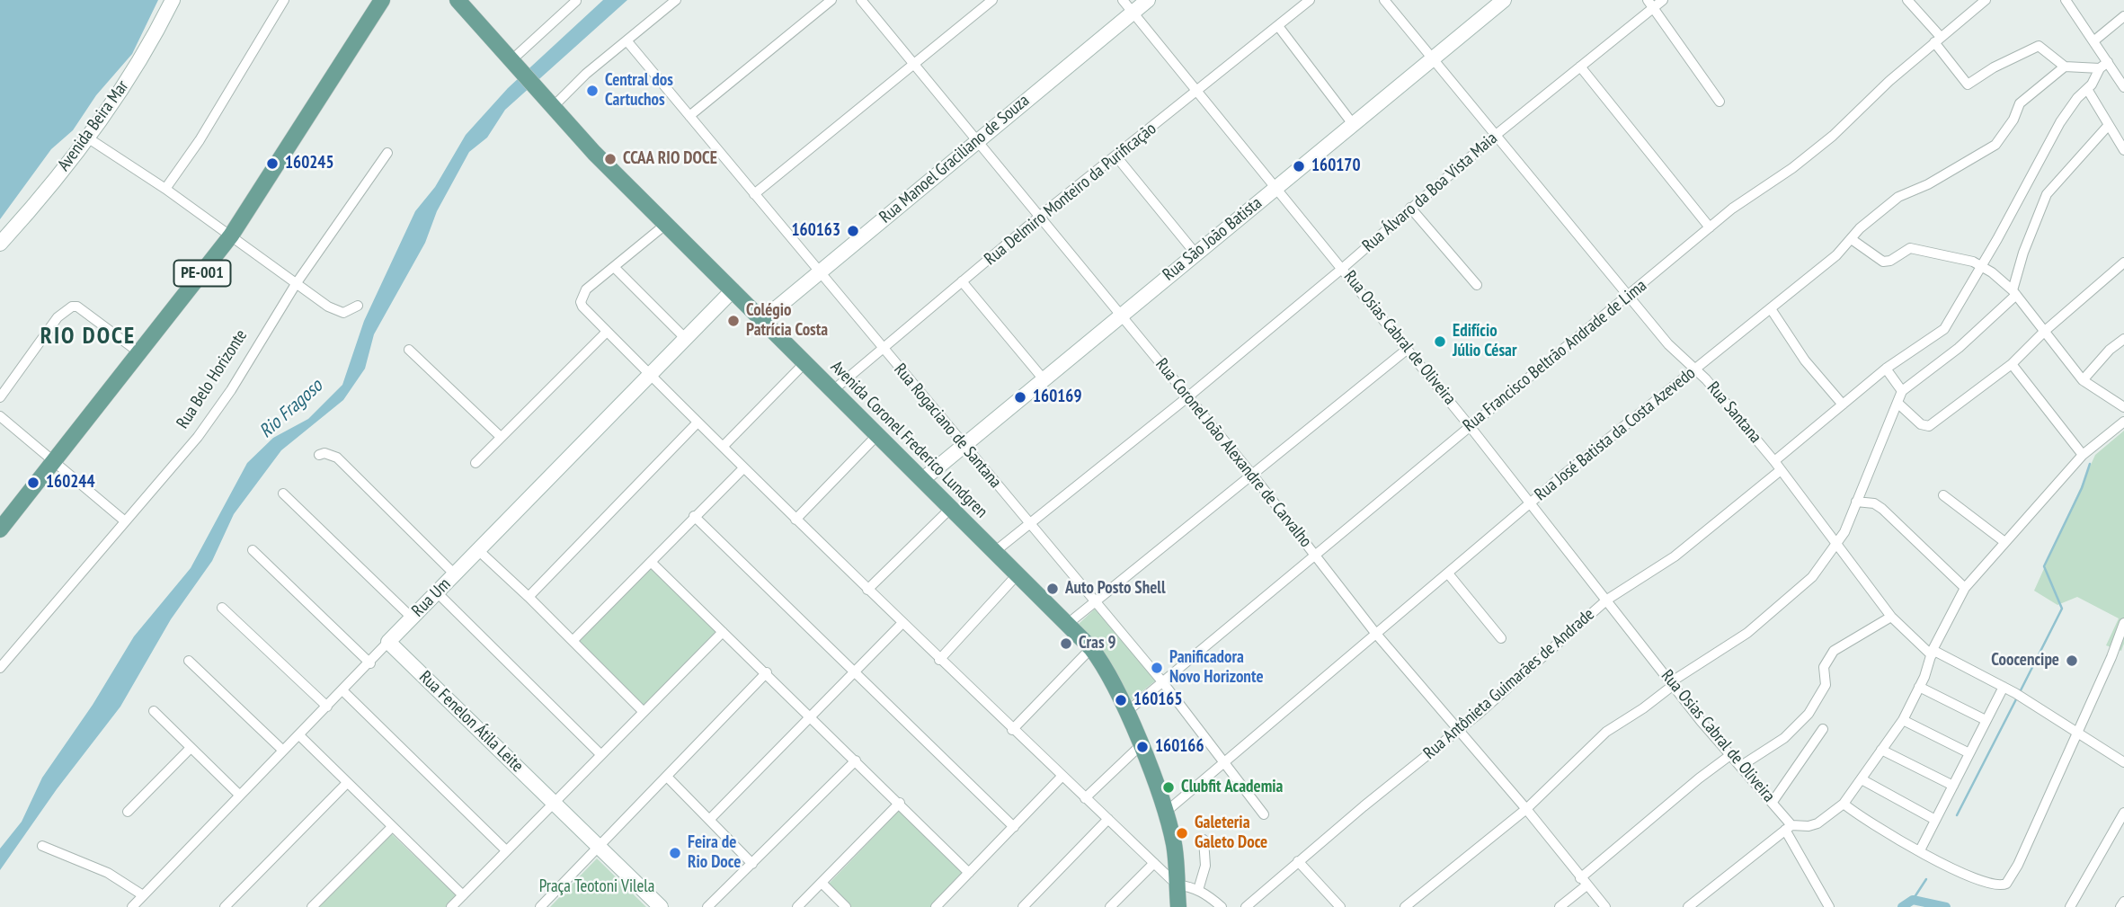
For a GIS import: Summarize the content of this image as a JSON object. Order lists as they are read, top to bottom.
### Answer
{
  "streets": {
    "main road": ["PE-001", "Avenida Coronel Frederico Lundgren"],
    "street": [
      "Avenida Beira Mar",
      "Rua Manoel Graciliano de Souza",
      "Rua Álvaro da Boa Vista Maia",
      "Rua Delmiro Monteiro da Purificação",
      "Rua São João Batista",
      "Rua Osias Cabral de Oliveira",
      "Rua Francisco Beltrão Andrade de Lima",
      "Rua Belo Horizonte",
      "Rua Santana",
      "Rua Rogaciano de Santana",
      "Rua José Batista da Costa Azevedo",
      "Rua Coronel João Alexandre de Carvalho",
      "Rua Um",
      "Rua Antônieta Guimarães de Andrade",
      "Rua Fenelon Átila Leite"
    ]
  },
  "crossings": [
    ["Rua Manoel Graciliano de Souza", "Rua Osias Cabral de Oliveira"],
    ["Rua Manoel Graciliano de Souza", "Rua Rogaciano de Santana"],
    ["Rua Manoel Graciliano de Souza", "Avenida Coronel Frederico Lundgren"],
    ["Rua Manoel Graciliano de Souza", "Rua Coronel João Alexandre de Carvalho"],
    ["Rua Álvaro da Boa Vista Maia", "Rua Osias Cabral de Oliveira"],
    ["Rua Álvaro da Boa Vista Maia", "Rua Santana"],
    ["Rua Álvaro da Boa Vista Maia", "Rua Rogaciano de Santana"],
    ["Rua Álvaro da Boa Vista Maia", "Avenida Coronel Frederico Lundgren"],
    ["Rua Álvaro da Boa Vista Maia", "Rua Coronel João Alexandre de Carvalho"],
    ["Rua Delmiro Monteiro da Purificação", "Rua Osias Cabral de Oliveira"],
    ["Rua Delmiro Monteiro da Purificação", "Rua Rogaciano de Santana"],
    ["Rua Delmiro Monteiro da Purificação", "Avenida Coronel Frederico Lundgren"],
    ["Rua Delmiro Monteiro da Purificação", "Rua Coronel João Alexandre de Carvalho"],
    ["Rua São João Batista", "Rua Osias Cabral de Oliveira"],
    ["Rua São João Batista", "Rua Santana"],
    ["Rua São João Batista", "Rua Rogaciano de Santana"],
    ["Rua São João Batista", "Avenida Coronel Frederico Lundgren"],
    ["Rua São João Batista", "Rua Coronel João Alexandre de Carvalho"],
    ["Rua Osias Cabral de Oliveira", "Rua Francisco Beltrão Andrade de Lima"],
    ["Rua Osias Cabral de Oliveira", "Rua José Batista da Costa Azevedo"],
    ["Rua Osias Cabral de Oliveira", "Rua Antônieta Guimarães de Andrade"],
    ["Rua Francisco Beltrão Andrade de Lima", "Rua Santana"],
    ["Rua Francisco Beltrão Andrade de Lima", "Rua Rogaciano de Santana"],
    ["Rua Francisco Beltrão Andrade de Lima", "Avenida Coronel Frederico Lundgren"],
    ["Rua Francisco Beltrão Andrade de Lima", "Rua Coronel João Alexandre de Carvalho"],
    ["Rua Santana", "Rua José Batista da Costa Azevedo"],
    ["Rua Santana", "Rua Antônieta Guimarães de Andrade"],
    ["Rua Rogaciano de Santana", "Rua José Batista da Costa Azevedo"],
    ["Rua José Batista da Costa Azevedo", "Avenida Coronel Frederico Lundgren"],
    ["Rua José Batista da Costa Azevedo", "Rua Coronel João Alexandre de Carvalho"],
    ["Avenida Coronel Frederico Lundgren", "Rua Um"],
    ["Rua Coronel João Alexandre de Carvalho", "Rua Antônieta Guimarães de Andrade"],
    ["Rua Um", "Rua Fenelon Átila Leite"]
  ],
  "districts": ["RIO DOCE"],
  "water": ["Rio Fragoso"],
  "parks": ["Praça Teotoni Vilela"],
  "places": [
    "Central dos Cartuchos",
    "CCAA RIO DOCE",
    "160245",
    "160170",
    "160163",
    "Colégio Patrícia Costa",
    "Edifício Júlio César",
    "160169",
    "160244",
    "Auto Posto Shell",
    "Cras 9",
    "Coocencipe",
    "Panificadora Novo Horizonte",
    "160165",
    "160166",
    "Clubfit Academia",
    "Galeteria Galeto Doce",
    "Feira de Rio Doce"
  ]
}
